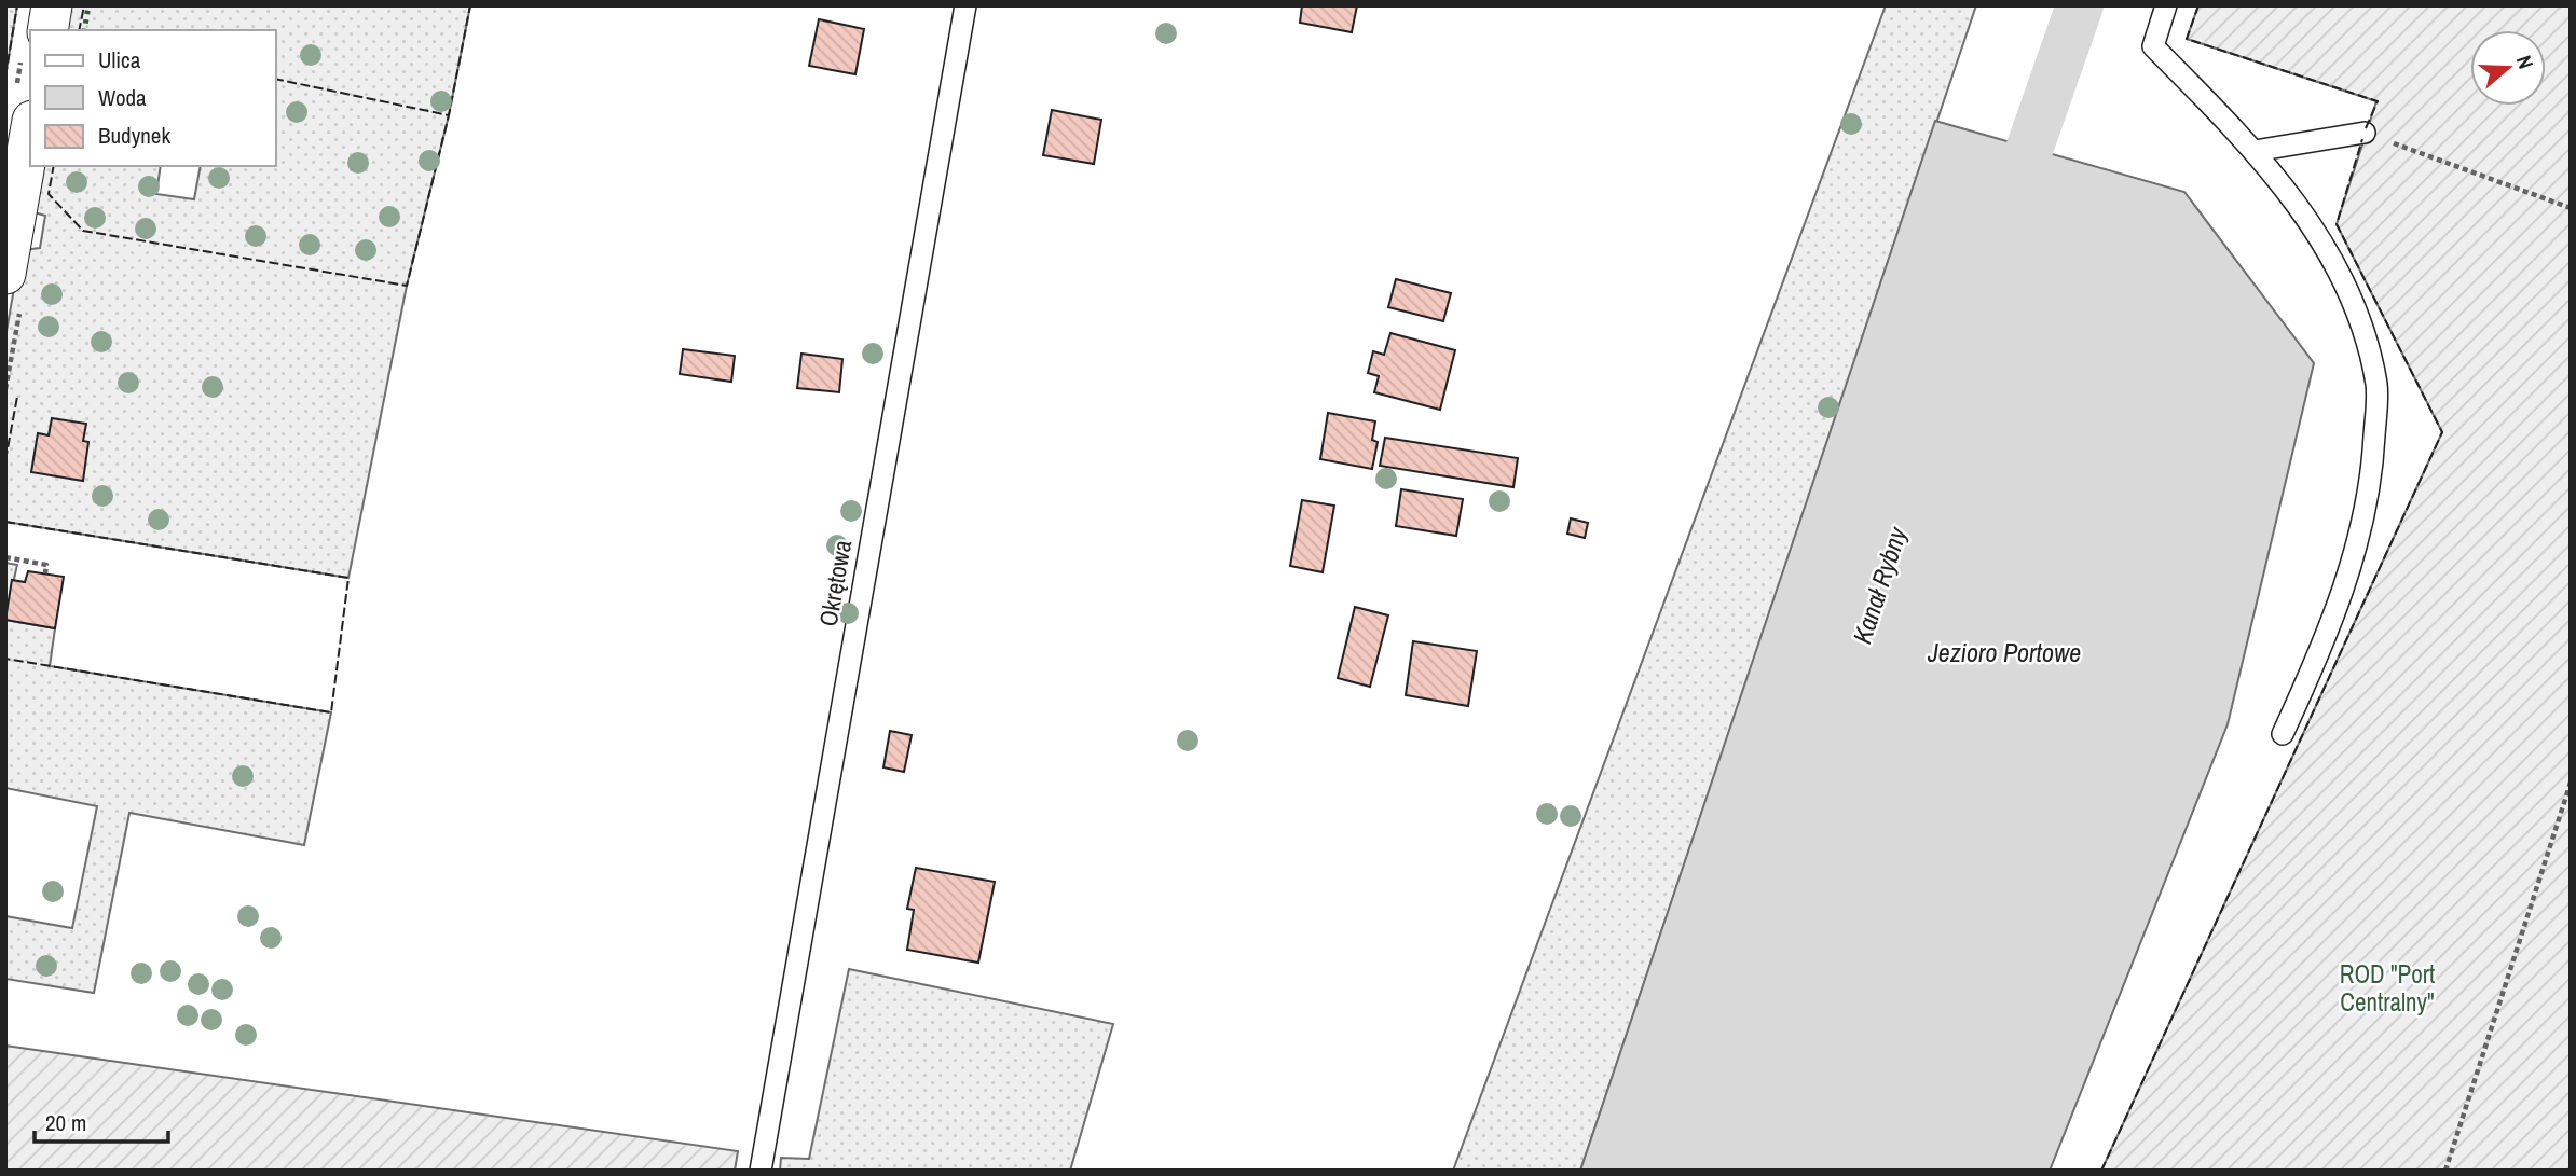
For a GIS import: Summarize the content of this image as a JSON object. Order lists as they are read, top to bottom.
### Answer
{
  "streets": {
    "lane": ["Okrętowa"]
  },
  "water": ["Kanał Rybny", "Jezioro Portowe"],
  "parks": ["ROD \"Port Centralny\""],
  "legend": ["Ulica", "Woda", "Budynek"],
  "scale_bar": "20 m",
  "north": "right"
}
